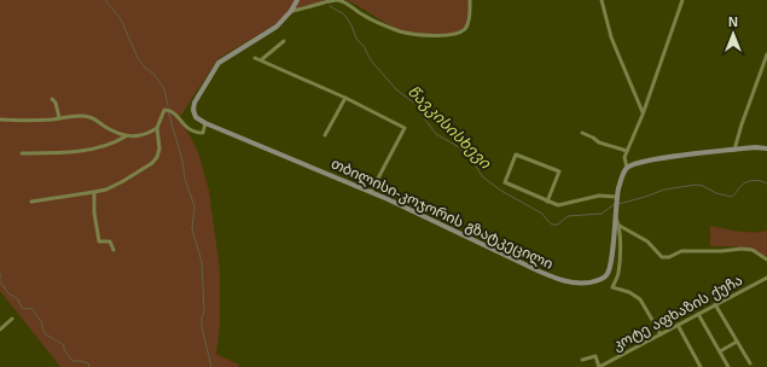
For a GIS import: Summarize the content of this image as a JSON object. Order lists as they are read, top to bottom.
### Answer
{
  "streets": {
    "main road": ["თბილისი-კოჯორის გზატკეცილი"],
    "street": ["კოტე აფხაზის ქუჩა"]
  },
  "water": ["წავკისისხევი"],
  "north": "top"
}
